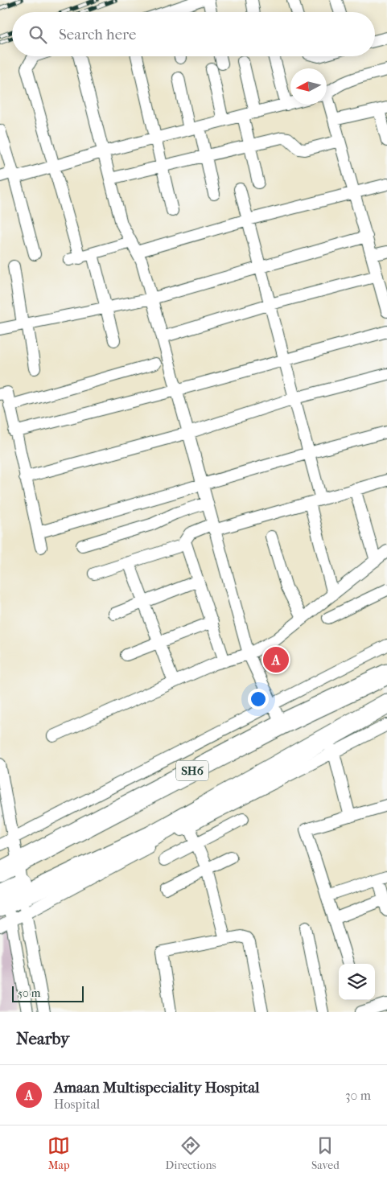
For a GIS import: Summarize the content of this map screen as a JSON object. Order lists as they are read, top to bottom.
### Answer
{
  "streets": {
    "highway": ["SH6"]
  },
  "scale_bar": "50 m",
  "north": "left",
  "page": {
    "search": "Search here",
    "pins": "A",
    "scale": "50 m",
    "heading": "Nearby",
    "list": [
      {
        "mark": "A",
        "name": "Amaan Multispeciality Hospital",
        "note": "Hospital",
        "value": "30 m"
      }
    ],
    "nav": ["Map", "Directions", "Saved"]
  }
}
